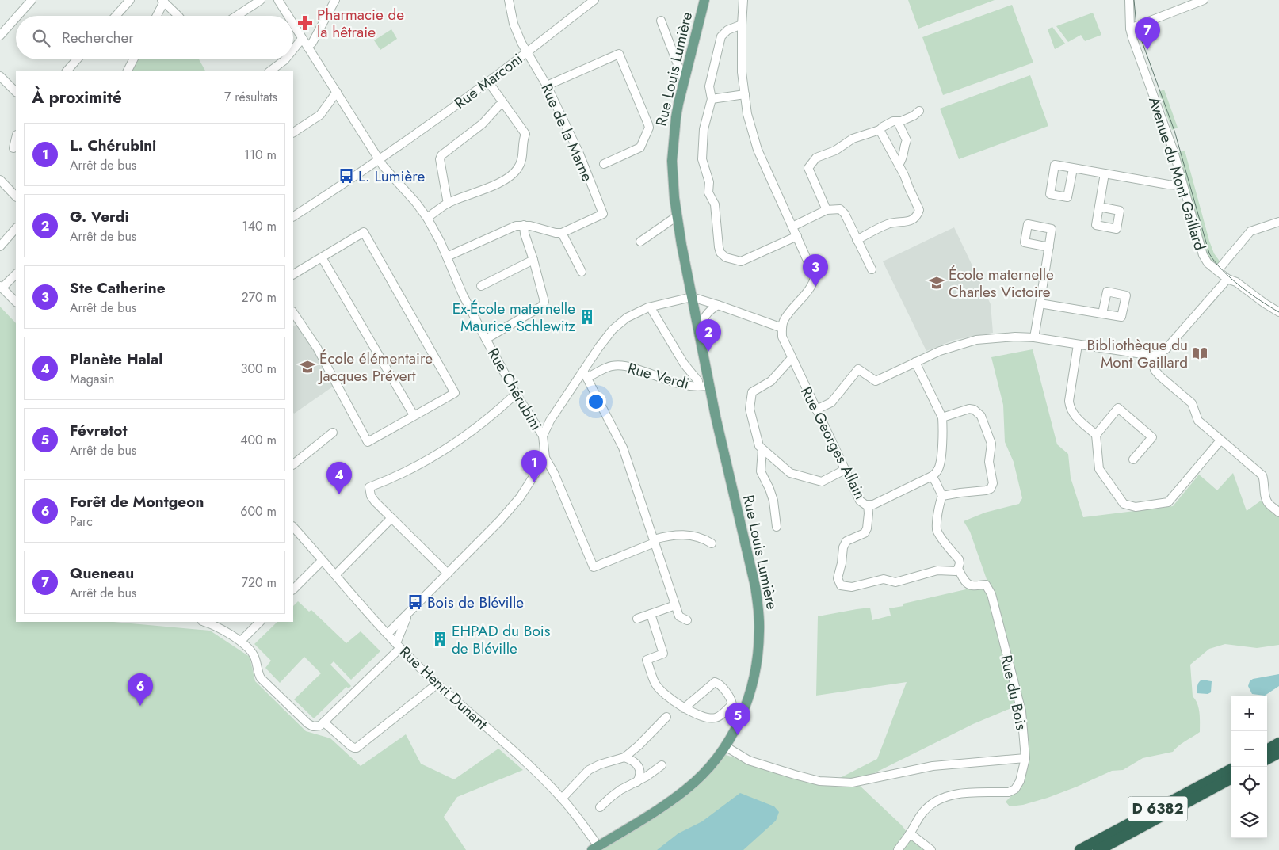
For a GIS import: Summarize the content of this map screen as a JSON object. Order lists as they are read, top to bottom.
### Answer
{
  "streets": {
    "highway": ["D 6382"],
    "main road": ["Rue Louis Lumière"],
    "street": [
      "Rue Marconi",
      "Rue de la Marne",
      "Avenue du Mont Gaillard",
      "Rue Verdi",
      "Rue Chérubini",
      "Rue Georges Allain",
      "Rue Henri Dunant",
      "Rue du Bois"
    ]
  },
  "crossings": [
    ["Rue Louis Lumière", "Rue Verdi"],
    ["Rue Louis Lumière", "Rue Henri Dunant"],
    ["Rue Marconi", "Rue de la Marne"],
    ["Rue Marconi", "Rue Chérubini"]
  ],
  "places": {
    "pharmacy": ["Pharmacie de la hêtraie"],
    "bus stop": ["L. Lumière", "Bois de Bléville"],
    "school or university": ["École maternelle Charles Victoire", "École élémentaire Jacques Prévert"],
    "building": ["Ex-École maternelle Maurice Schlewitz", "EHPAD du Bois de Bléville"],
    "library": ["Bibliothèque du Mont Gaillard"]
  },
  "page": {
    "search": "Rechercher",
    "pins": [
      "7",
      "3",
      "2",
      "1",
      "4",
      "6",
      "5"
    ],
    "heading": ["À proximité", "7 résultats"],
    "list": [
      {
        "mark": "1",
        "name": "L. Chérubini",
        "note": "Arrêt de bus",
        "value": "110 m"
      },
      {
        "mark": "2",
        "name": "G. Verdi",
        "note": "Arrêt de bus",
        "value": "140 m"
      },
      {
        "mark": "3",
        "name": "Ste Catherine",
        "note": "Arrêt de bus",
        "value": "270 m"
      },
      {
        "mark": "4",
        "name": "Planète Halal",
        "note": "Magasin",
        "value": "300 m"
      },
      {
        "mark": "5",
        "name": "Févretot",
        "note": "Arrêt de bus",
        "value": "400 m"
      },
      {
        "mark": "6",
        "name": "Forêt de Montgeon",
        "note": "Parc",
        "value": "600 m"
      },
      {
        "mark": "7",
        "name": "Queneau",
        "note": "Arrêt de bus",
        "value": "720 m"
      }
    ],
    "map_buttons": ["+", "−"]
  }
}
